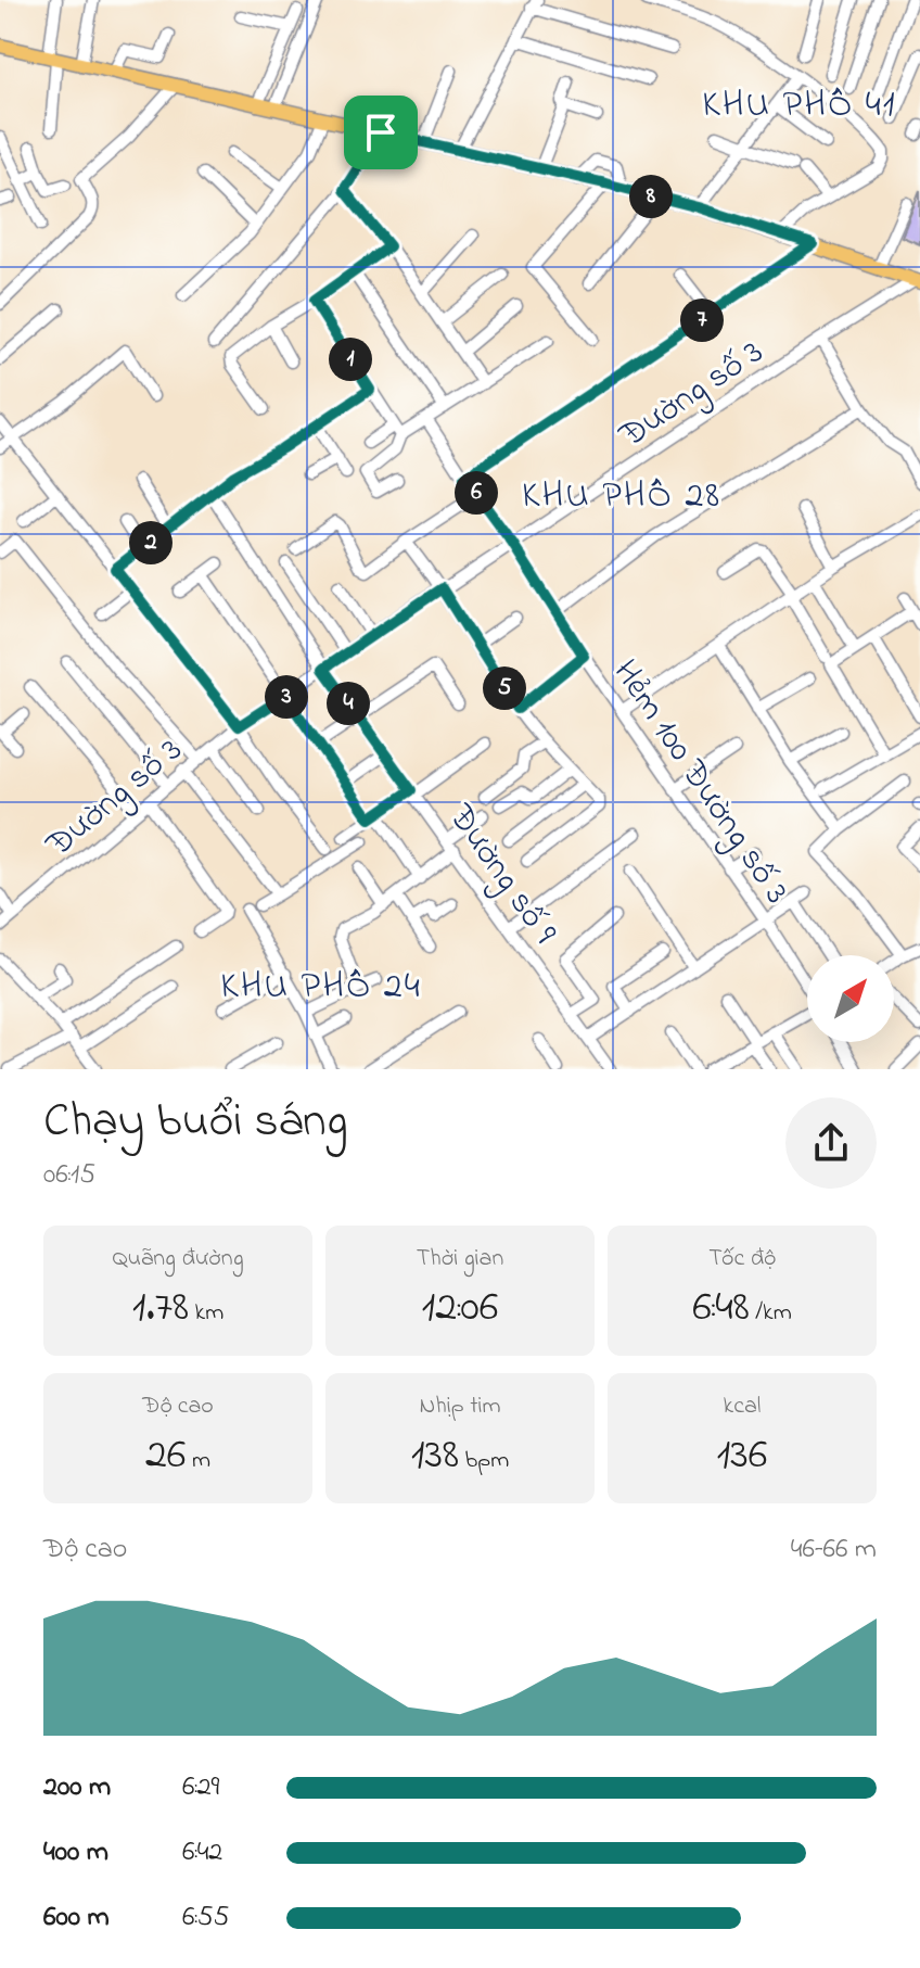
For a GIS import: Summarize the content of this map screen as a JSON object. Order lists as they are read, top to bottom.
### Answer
{
  "streets": {
    "street": ["Đường số 3", "Hẻm 100 Đường số 3", "Đường số 9"]
  },
  "crossings": [
    ["Đường số 3", "Hẻm 100 Đường số 3"],
    ["Đường số 3", "Đường số 9"]
  ],
  "districts": ["KHU PHỐ 41", "KHU PHỐ 28", "KHU PHỐ 24"],
  "north": "top right",
  "page": {
    "pins": [
      "8",
      "7",
      "1",
      "6",
      "2",
      "5",
      "3",
      "4"
    ],
    "heading": ["Chạy buổi sáng", "06:15"],
    "stats": [
      ["Quãng đường", "1.78 km"],
      ["Thời gian", "12:06"],
      ["Tốc độ", "6:48 /km"],
      ["Độ cao", "26 m"],
      ["Nhịp tim", "138 bpm"],
      ["kcal", "136"]
    ],
    "chart": ["Độ cao", "46–66 m"],
    "list": [
      {
        "name": "200 m",
        "note": "6:29"
      },
      {
        "name": "400 m",
        "note": "6:42"
      },
      {
        "name": "600 m",
        "note": "6:55"
      }
    ]
  }
}
